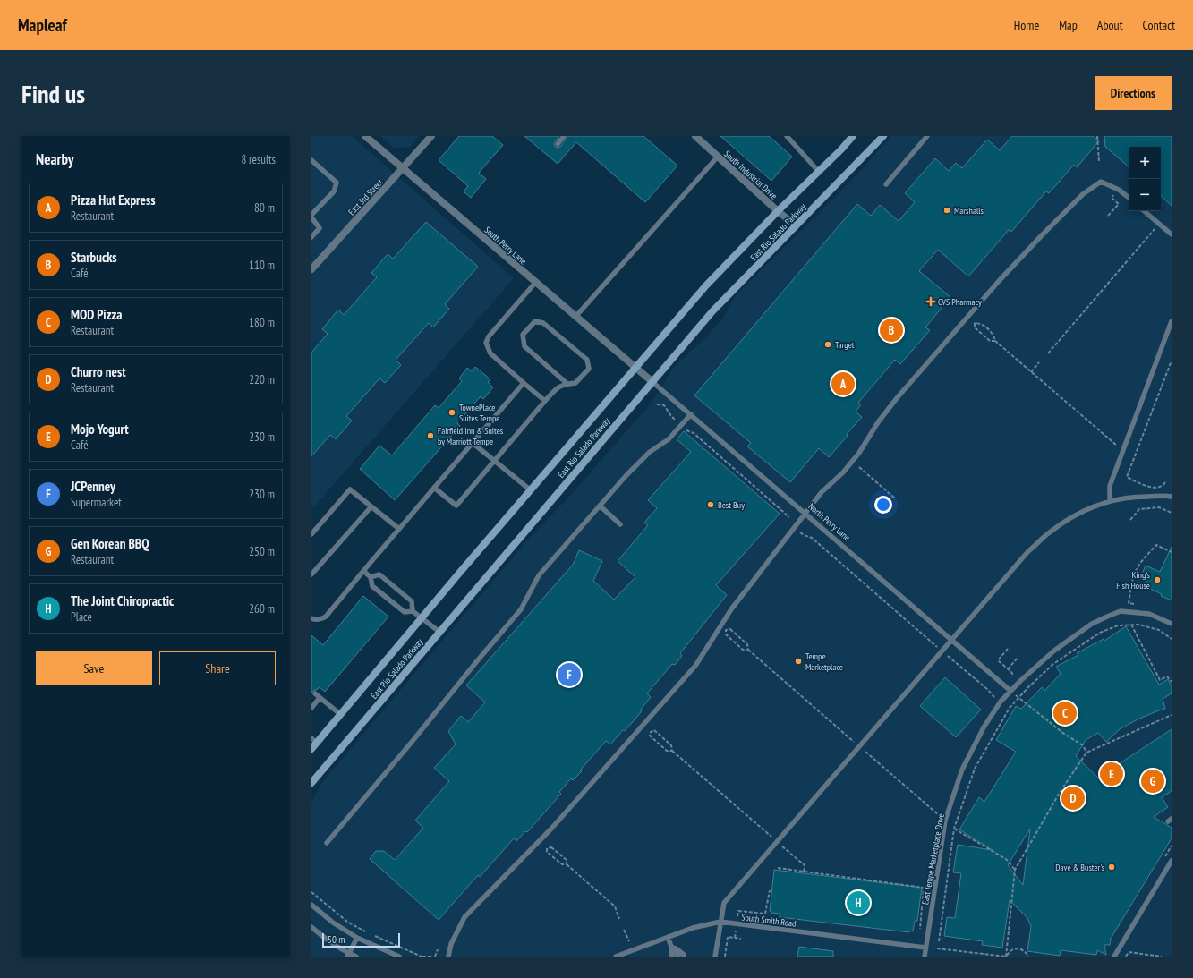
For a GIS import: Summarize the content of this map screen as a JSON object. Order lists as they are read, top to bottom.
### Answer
{
  "streets": {
    "main road": ["East Rio Salado Parkway"],
    "street": [
      "South Industrial Drive",
      "East 3rd Street",
      "South Perry Lane",
      "North Perry Lane"
    ],
    "lane": ["East Tempe Marketplace Drive", "South Smith Road"]
  },
  "crossings": [
    ["South Industrial Drive", "East Rio Salado Parkway"],
    ["East 3rd Street", "South Perry Lane"],
    ["East Rio Salado Parkway", "South Perry Lane"],
    ["East Rio Salado Parkway", "North Perry Lane"],
    ["South Perry Lane", "North Perry Lane"],
    ["North Perry Lane", "East Tempe Marketplace Drive"],
    ["East Tempe Marketplace Drive", "South Smith Road"]
  ],
  "places": {
    "other": [
      "Marshalls",
      "Target",
      "TownePlace Suites Tempe",
      "Fairfield Inn & Suites by Marriott Tempe",
      "Best Buy",
      "King's Fish House",
      "Tempe Marketplace",
      "Dave & Buster's"
    ],
    "health": ["CVS Pharmacy"]
  },
  "scale_bar": "50 m",
  "page": {
    "header": "Mapleaf",
    "nav": [
      "Home",
      "Map",
      "About",
      "Contact"
    ],
    "buttons": [
      "Directions",
      ["Save", "Share"]
    ],
    "title": "Find us",
    "heading": ["Nearby", "8 results"],
    "map_buttons": ["+", "−"],
    "list": [
      {
        "mark": "A",
        "name": "Pizza Hut Express",
        "note": "Restaurant",
        "value": "80 m"
      },
      {
        "mark": "B",
        "name": "Starbucks",
        "note": "Café",
        "value": "110 m"
      },
      {
        "mark": "C",
        "name": "MOD Pizza",
        "note": "Restaurant",
        "value": "180 m"
      },
      {
        "mark": "D",
        "name": "Churro nest",
        "note": "Restaurant",
        "value": "220 m"
      },
      {
        "mark": "E",
        "name": "Mojo Yogurt",
        "note": "Café",
        "value": "230 m"
      },
      {
        "mark": "F",
        "name": "JCPenney",
        "note": "Supermarket",
        "value": "230 m"
      },
      {
        "mark": "G",
        "name": "Gen Korean BBQ",
        "note": "Restaurant",
        "value": "250 m"
      },
      {
        "mark": "H",
        "name": "The Joint Chiropractic",
        "note": "Place",
        "value": "260 m"
      }
    ],
    "pins": [
      "B",
      "A",
      "F",
      "C",
      "E",
      "G",
      "D",
      "H"
    ],
    "scale": "50 m"
  }
}
